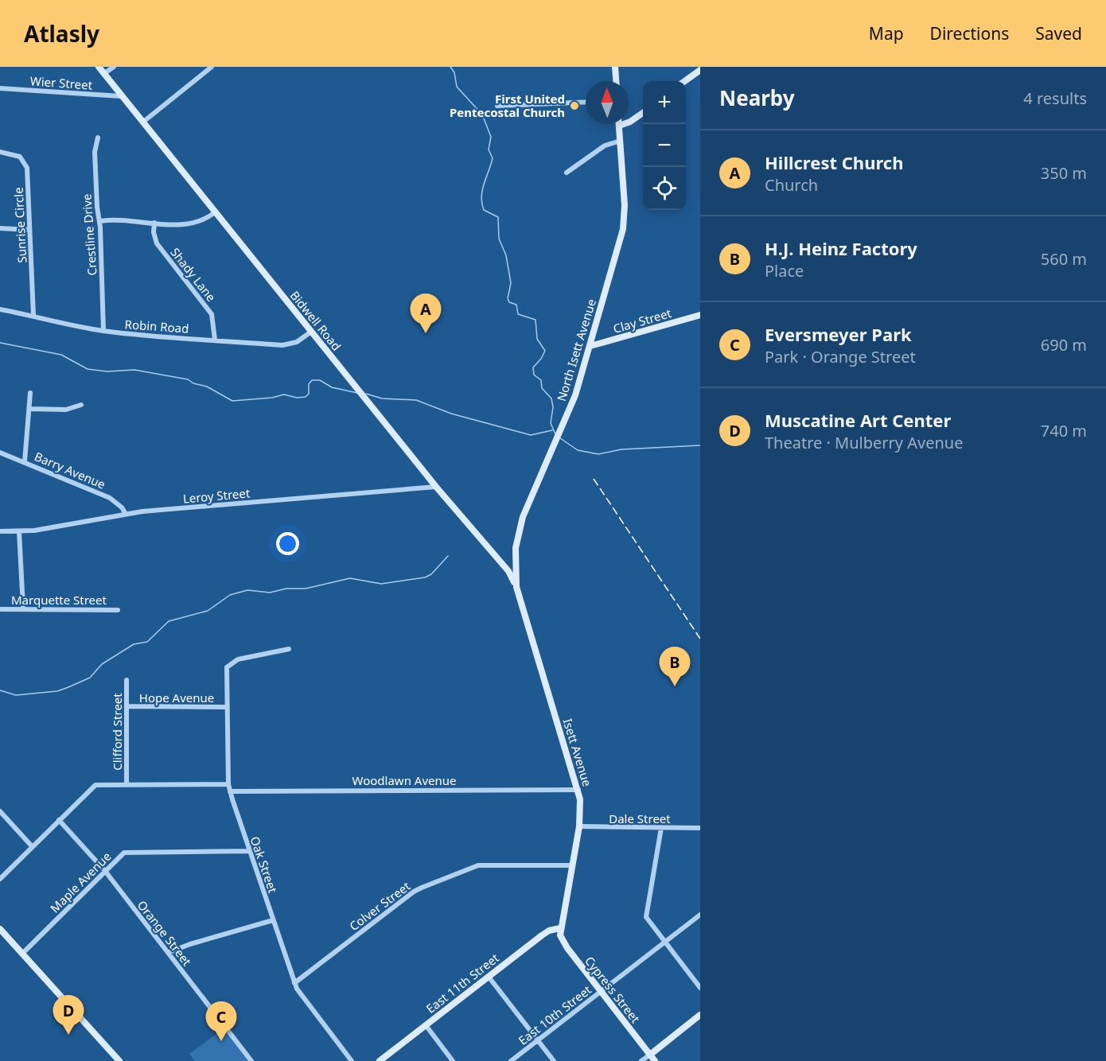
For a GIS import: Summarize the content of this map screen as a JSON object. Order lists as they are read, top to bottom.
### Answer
{
  "streets": {
    "street": [
      "Wier Street",
      "Sunrise Circle",
      "Crestline Drive",
      "Shady Lane",
      "Bidwell Road",
      "Clay Street",
      "Robin Road",
      "North Isett Avenue",
      "Barry Avenue",
      "Leroy Street",
      "Marquette Street",
      "Hope Avenue",
      "Clifford Street",
      "Isett Avenue",
      "Woodlawn Avenue",
      "Dale Street",
      "Oak Street",
      "Maple Avenue",
      "Colver Street",
      "Orange Street",
      "East 11th Street",
      "Cypress Street",
      "East 10th Street"
    ]
  },
  "crossings": [
    ["Wier Street", "Bidwell Road"],
    ["Sunrise Circle", "Robin Road"],
    ["Crestline Drive", "Robin Road"],
    ["Shady Lane", "Robin Road"],
    ["Bidwell Road", "Robin Road"],
    ["Bidwell Road", "North Isett Avenue"],
    ["Bidwell Road", "Leroy Street"],
    ["Bidwell Road", "Isett Avenue"],
    ["Clay Street", "North Isett Avenue"],
    ["North Isett Avenue", "Isett Avenue"],
    ["Barry Avenue", "Leroy Street"],
    ["Hope Avenue", "Clifford Street"],
    ["Hope Avenue", "Oak Street"],
    ["Isett Avenue", "Woodlawn Avenue"],
    ["Isett Avenue", "Dale Street"],
    ["Isett Avenue", "Colver Street"],
    ["Isett Avenue", "East 11th Street"],
    ["Isett Avenue", "Cypress Street"],
    ["Woodlawn Avenue", "Oak Street"],
    ["Oak Street", "Maple Avenue"],
    ["Oak Street", "Colver Street"],
    ["Maple Avenue", "Orange Street"],
    ["East 11th Street", "Cypress Street"],
    ["Cypress Street", "East 10th Street"]
  ],
  "places": ["First United Pentecostal Church"],
  "north": "top",
  "page": {
    "header": "Atlasly",
    "nav": ["Map", "Directions", "Saved"],
    "heading": ["Nearby", "4 results"],
    "map_buttons": ["+", "−"],
    "list": [
      {
        "mark": "A",
        "name": "Hillcrest Church",
        "note": "Church",
        "value": "350 m"
      },
      {
        "mark": "B",
        "name": "H.J. Heinz Factory",
        "note": "Place",
        "value": "560 m"
      },
      {
        "mark": "C",
        "name": "Eversmeyer Park",
        "note": "Park · Orange Street",
        "value": "690 m"
      },
      {
        "mark": "D",
        "name": "Muscatine Art Center",
        "note": "Theatre · Mulberry Avenue",
        "value": "740 m"
      }
    ],
    "pins": [
      "A",
      "B",
      "D",
      "C"
    ]
  }
}
